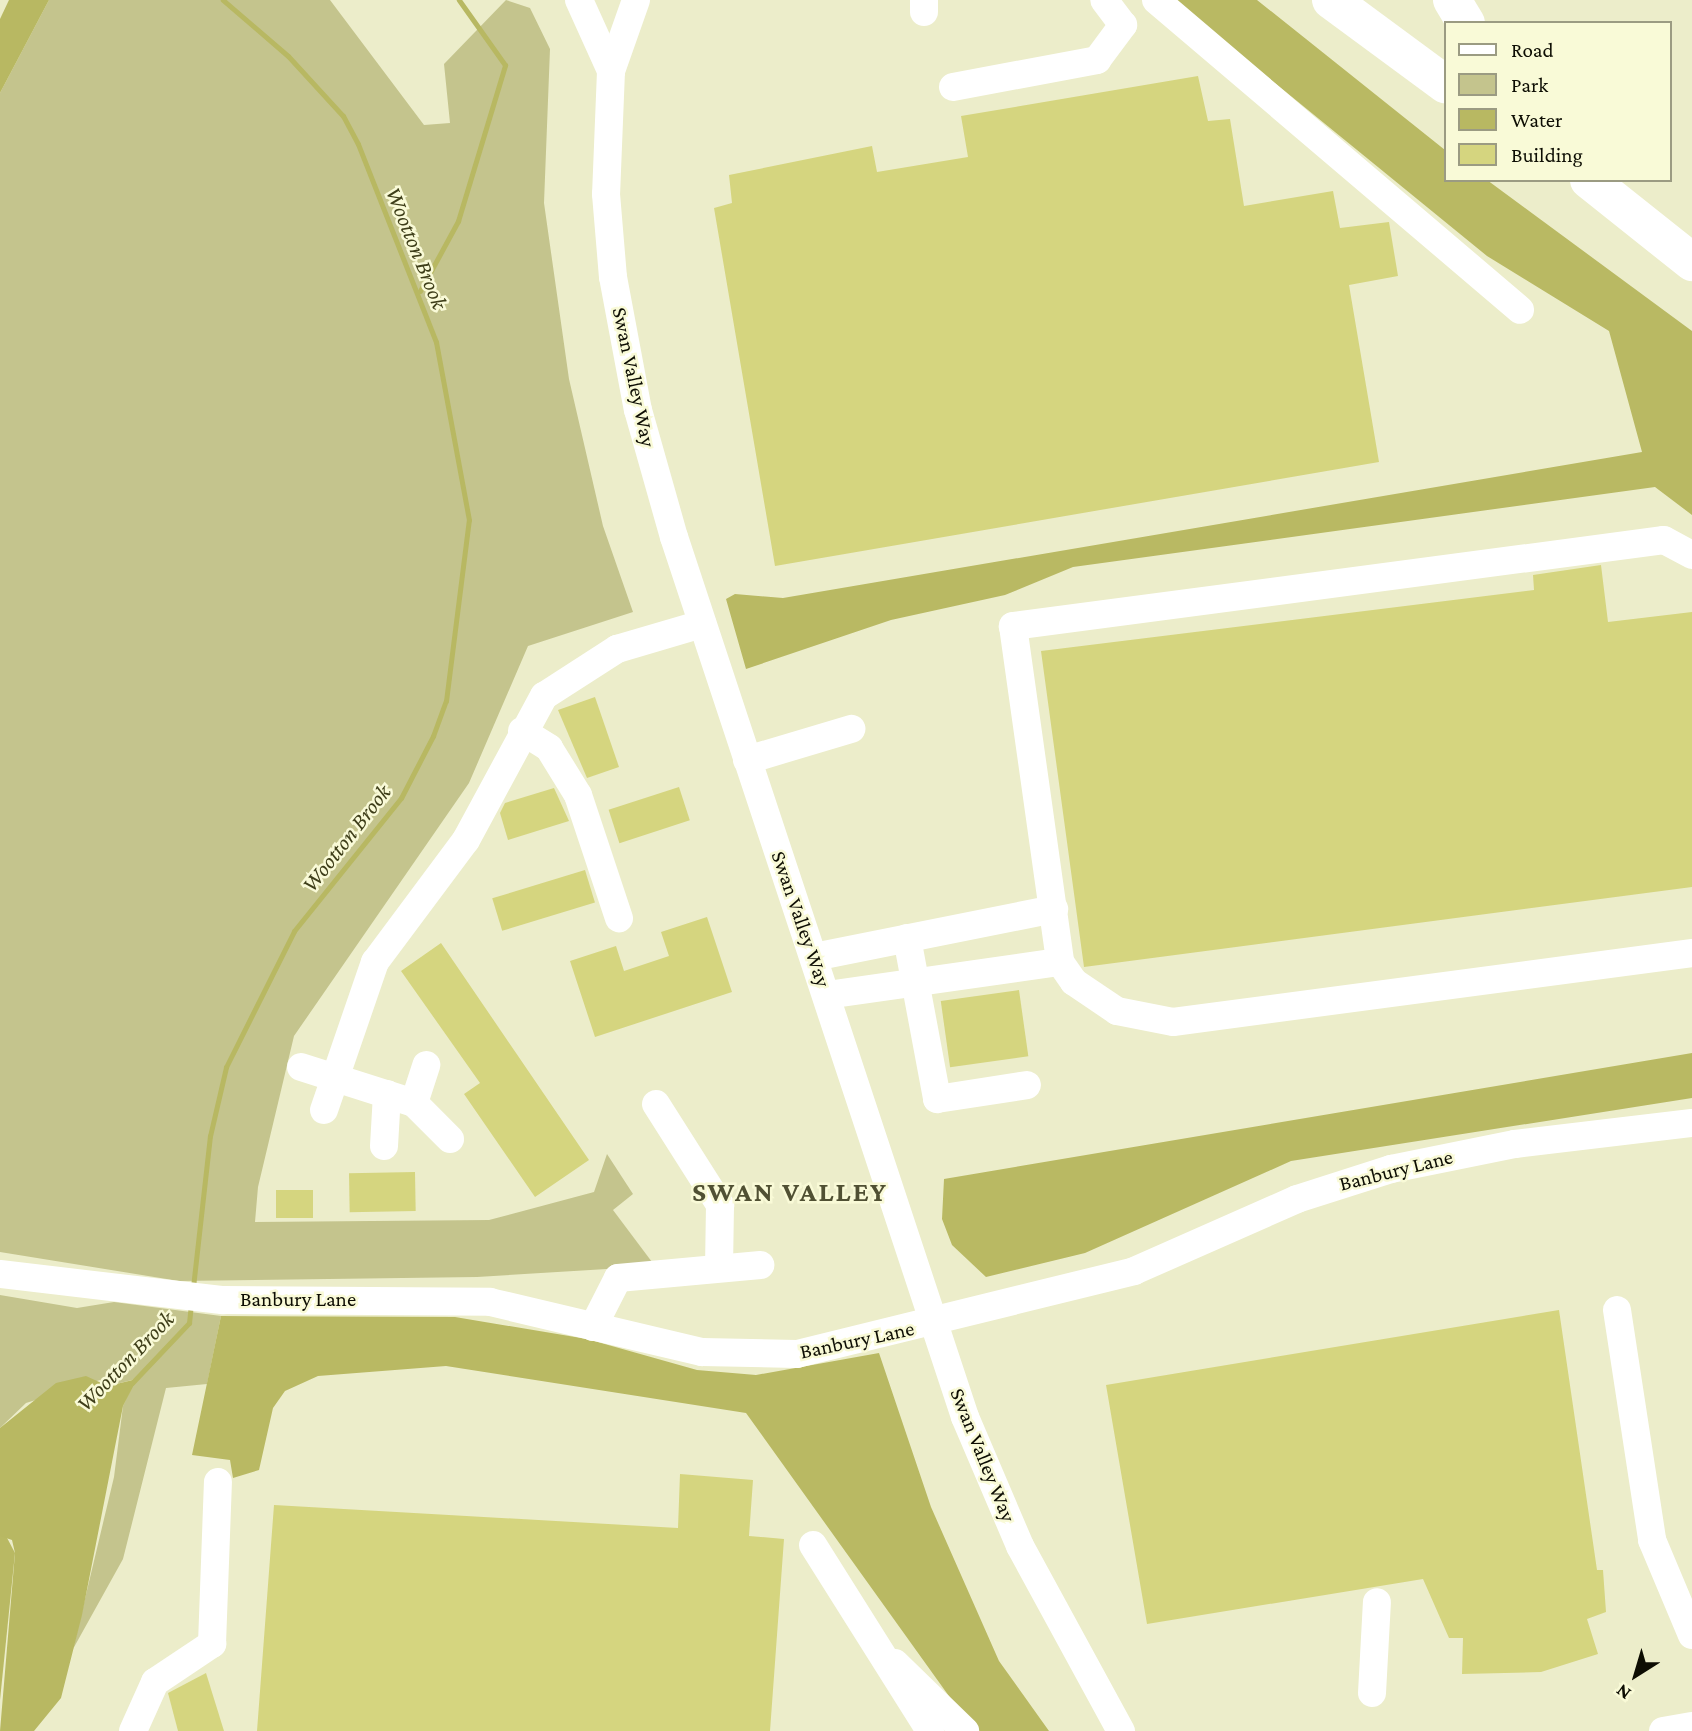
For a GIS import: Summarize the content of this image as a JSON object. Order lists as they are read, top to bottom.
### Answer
{
  "streets": {
    "street": ["Swan Valley Way", "Banbury Lane"]
  },
  "districts": ["SWAN VALLEY"],
  "water": ["Wootton Brook"],
  "legend": [
    "Road",
    "Park",
    "Water",
    "Building"
  ],
  "north": "bottom left"
}
